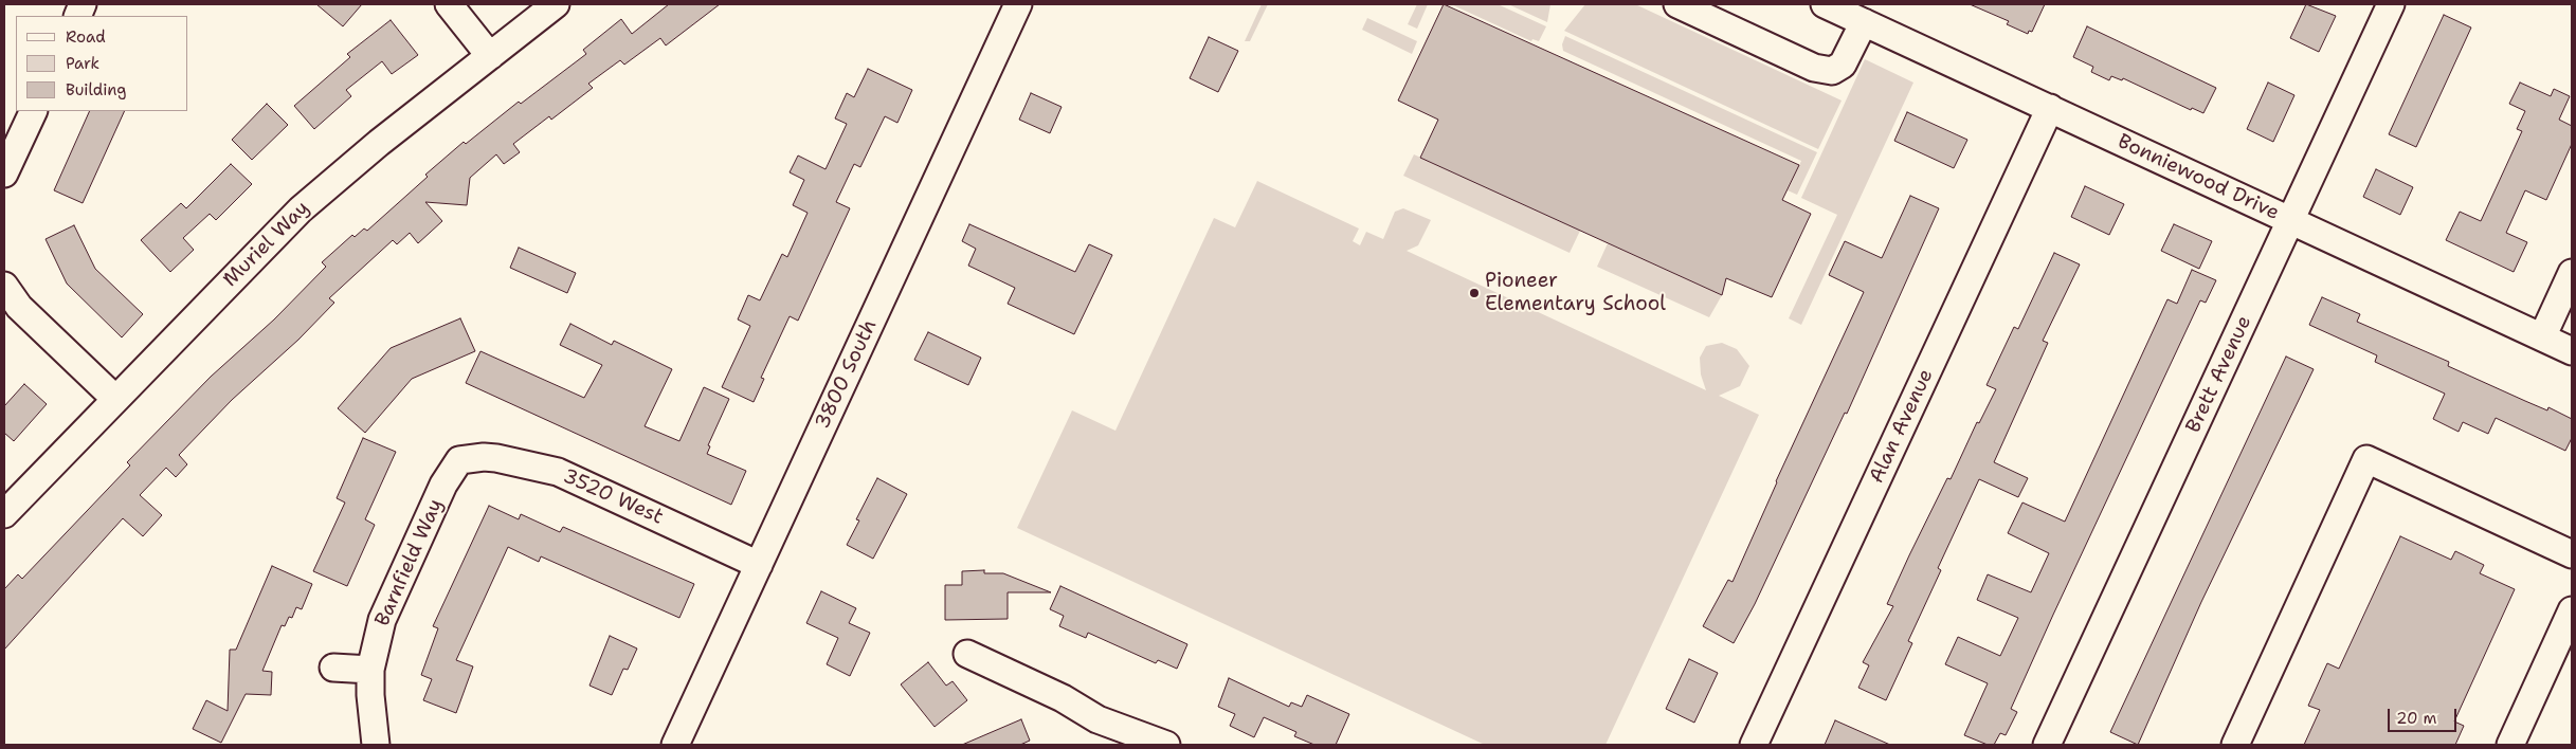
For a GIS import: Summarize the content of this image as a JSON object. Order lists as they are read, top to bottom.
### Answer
{
  "streets": {
    "street": [
      "Bonniewood Drive",
      "Muriel Way",
      "3800 South",
      "Brett Avenue",
      "Alan Avenue",
      "3520 West",
      "Barnfield Way"
    ]
  },
  "crossings": [
    ["Bonniewood Drive", "Brett Avenue"],
    ["Bonniewood Drive", "Alan Avenue"],
    ["3800 South", "3520 West"],
    ["3520 West", "Barnfield Way"]
  ],
  "places": ["Pioneer Elementary School"],
  "legend": ["Road", "Park", "Building"],
  "scale_bar": "20 m"
}
